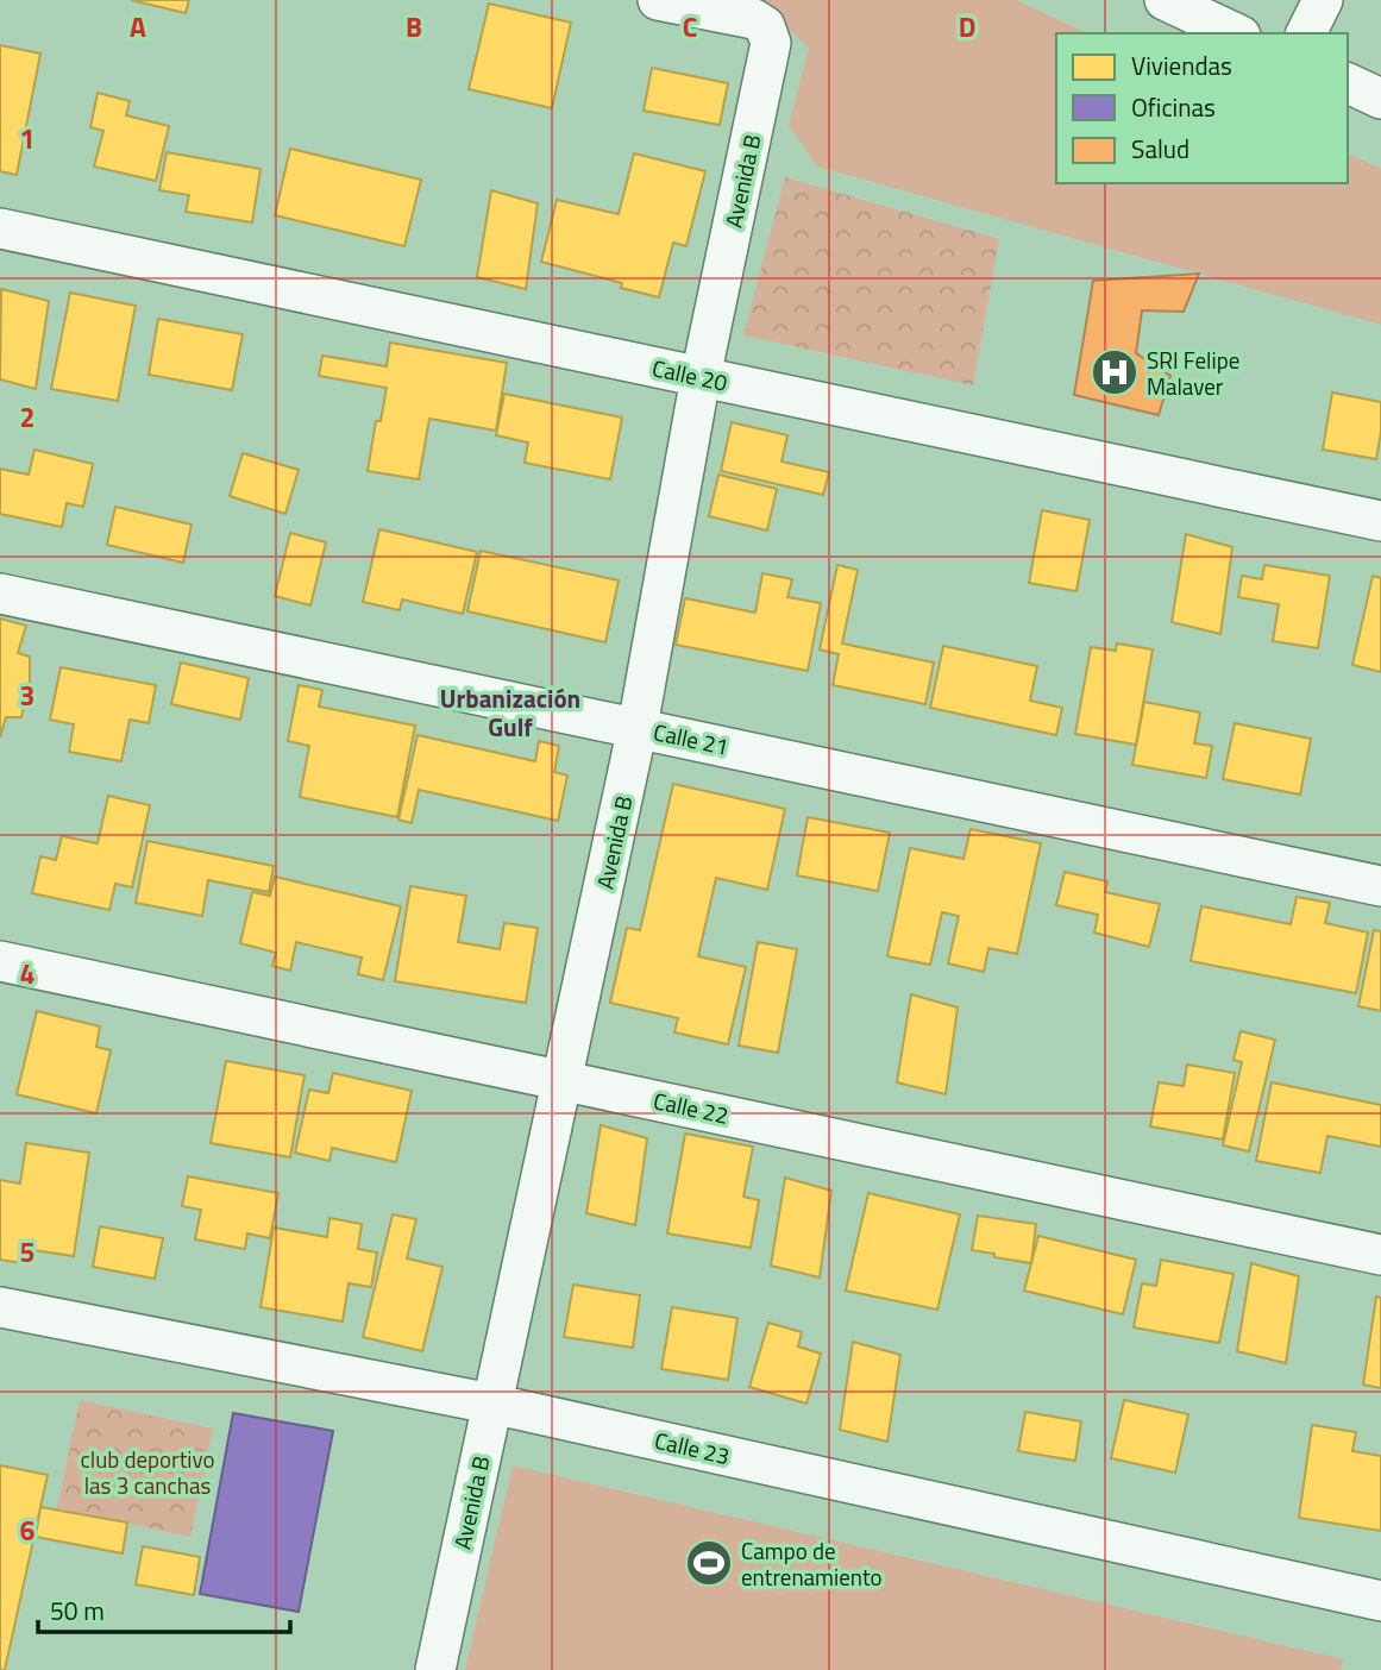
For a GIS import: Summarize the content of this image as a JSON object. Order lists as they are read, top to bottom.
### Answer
{
  "streets": {
    "street": [
      "Avenida B",
      "Calle 20",
      "Calle 21",
      "Calle 22",
      "Calle 23"
    ]
  },
  "crossings": [
    ["Avenida B", "Calle 20"],
    ["Avenida B", "Calle 21"],
    ["Avenida B", "Calle 22"],
    ["Avenida B", "Calle 23"]
  ],
  "districts": ["Urbanización Gulf"],
  "parks": ["club deportivo las 3 canchas"],
  "places": {
    "hospital": ["SRI Felipe Malaver"],
    "sports": ["Campo de entrenamiento"]
  },
  "legend": ["Viviendas", "Oficinas", "Salud"],
  "scale_bar": "50 m",
  "grid": {
    "columns": [
      "A",
      "B",
      "C",
      "D"
    ],
    "rows": [
      "1",
      "2",
      "3",
      "4",
      "5",
      "6"
    ]
  }
}
